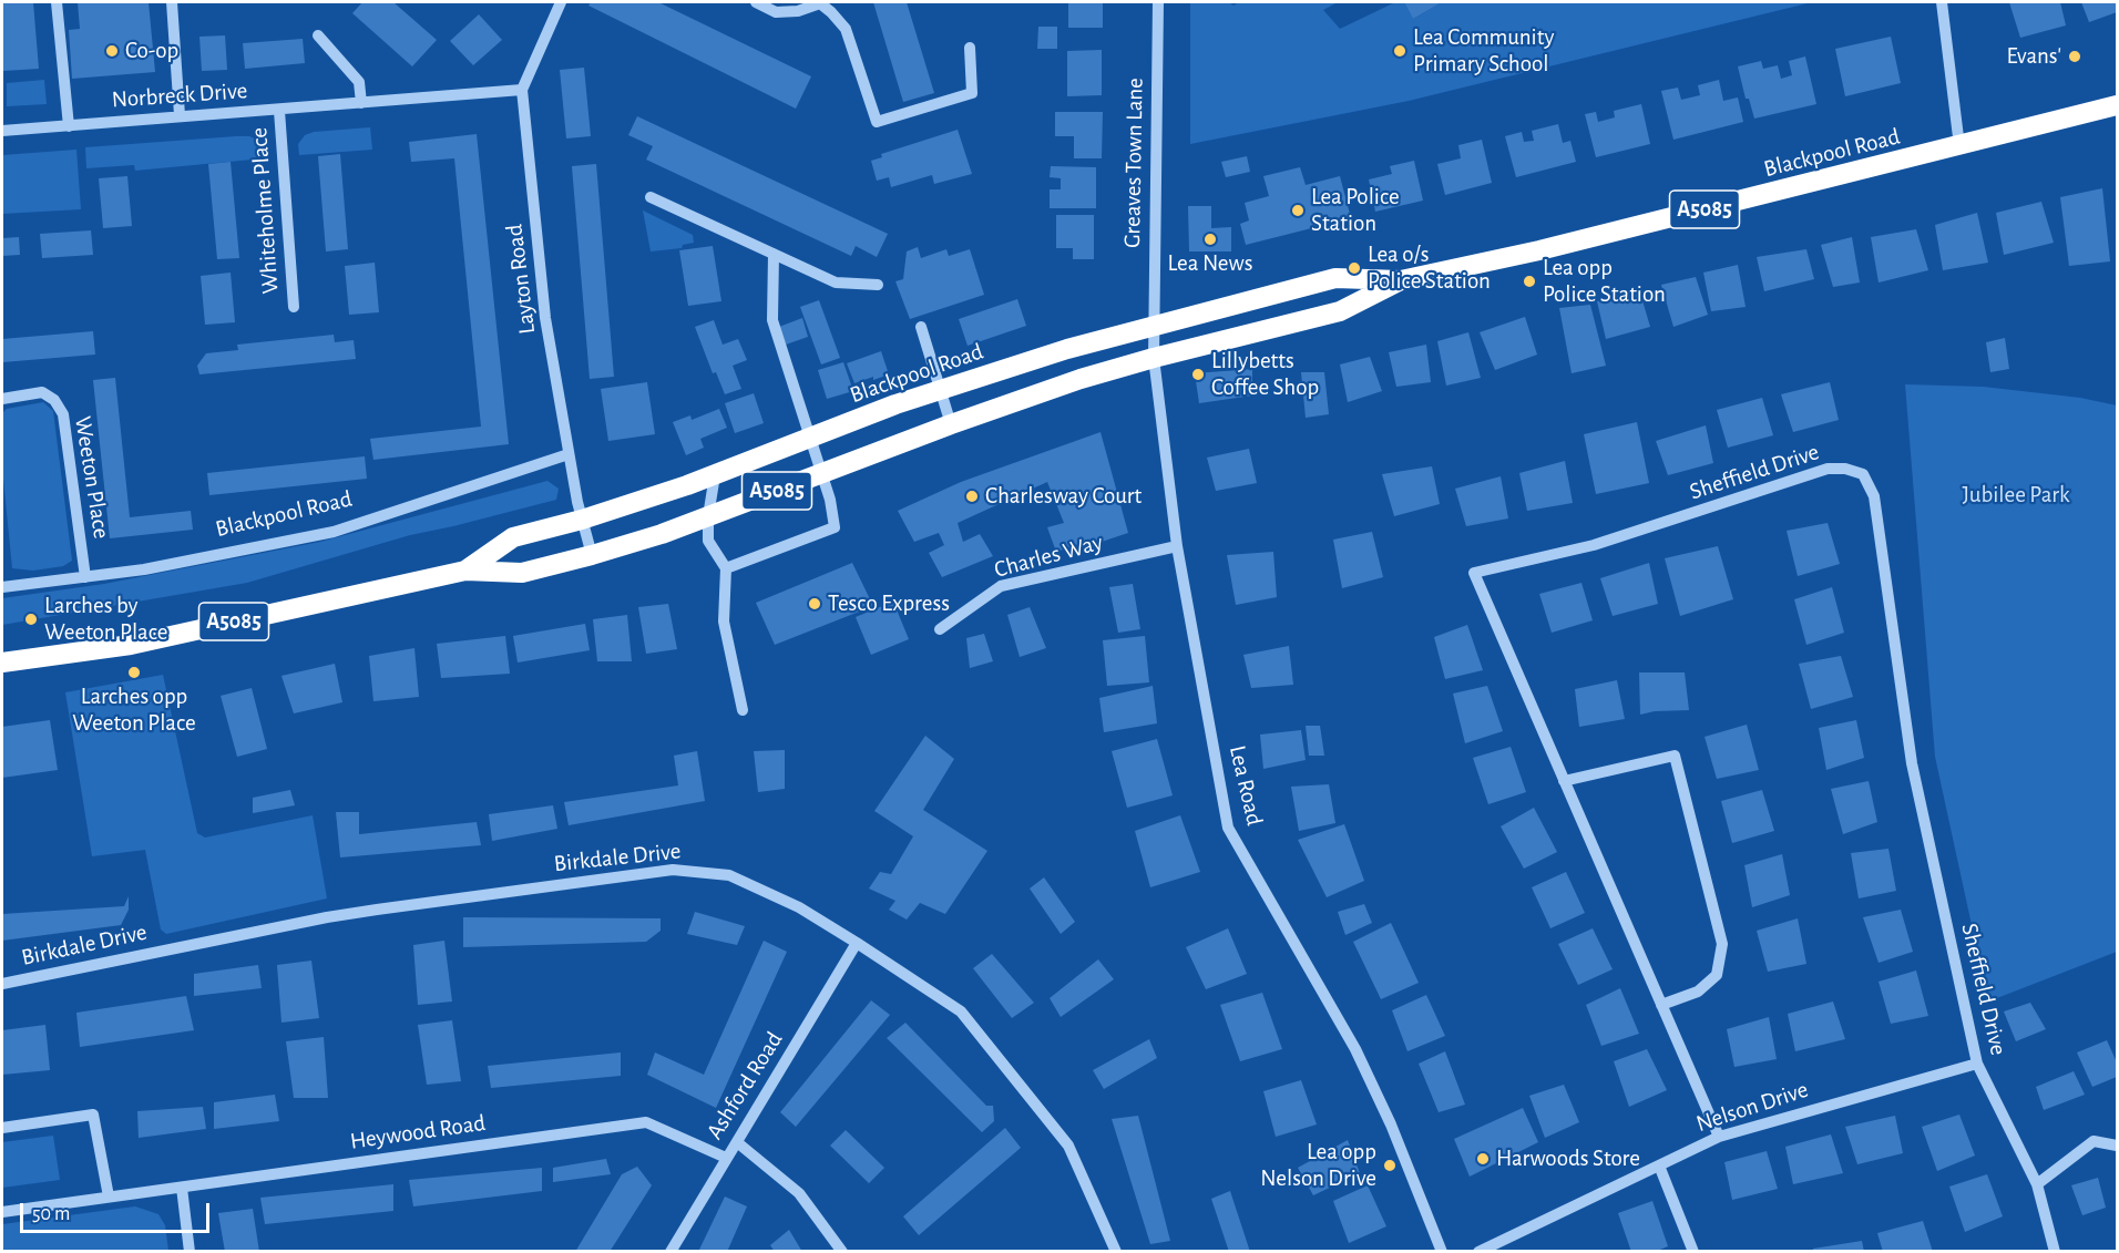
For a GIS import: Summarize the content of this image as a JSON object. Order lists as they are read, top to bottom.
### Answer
{
  "streets": {
    "highway": ["Blackpool Road", "A5085"],
    "street": [
      "Norbreck Drive",
      "Greaves Town Lane",
      "Whiteholme Place",
      "Layton Road",
      "Sheffield Drive",
      "Weeton Place",
      "Charles Way",
      "Lea Road",
      "Birkdale Drive",
      "Ashford Road",
      "Nelson Drive",
      "Heywood Road"
    ]
  },
  "crossings": [
    ["Norbreck Drive", "Whiteholme Place"],
    ["Norbreck Drive", "Layton Road"],
    ["Blackpool Road", "Greaves Town Lane"],
    ["Blackpool Road", "Layton Road"],
    ["Blackpool Road", "Weeton Place"],
    ["Blackpool Road", "Lea Road"],
    ["Greaves Town Lane", "Lea Road"],
    ["Sheffield Drive", "Nelson Drive"],
    ["Charles Way", "Lea Road"],
    ["Birkdale Drive", "Ashford Road"],
    ["Ashford Road", "Heywood Road"]
  ],
  "parks": ["Jubilee Park"],
  "places": [
    "Co-op",
    "Lea Community Primary School",
    "Evans'",
    "Lea Police Station",
    "Lea News",
    "Lea o/s Police Station",
    "Lea opp Police Station",
    "Lillybetts Coffee Shop",
    "Charlesway Court",
    "Tesco Express",
    "Larches by Weeton Place",
    "Larches opp Weeton Place",
    "Harwoods Store",
    "Lea opp Nelson Drive"
  ],
  "scale_bar": "50 m"
}
